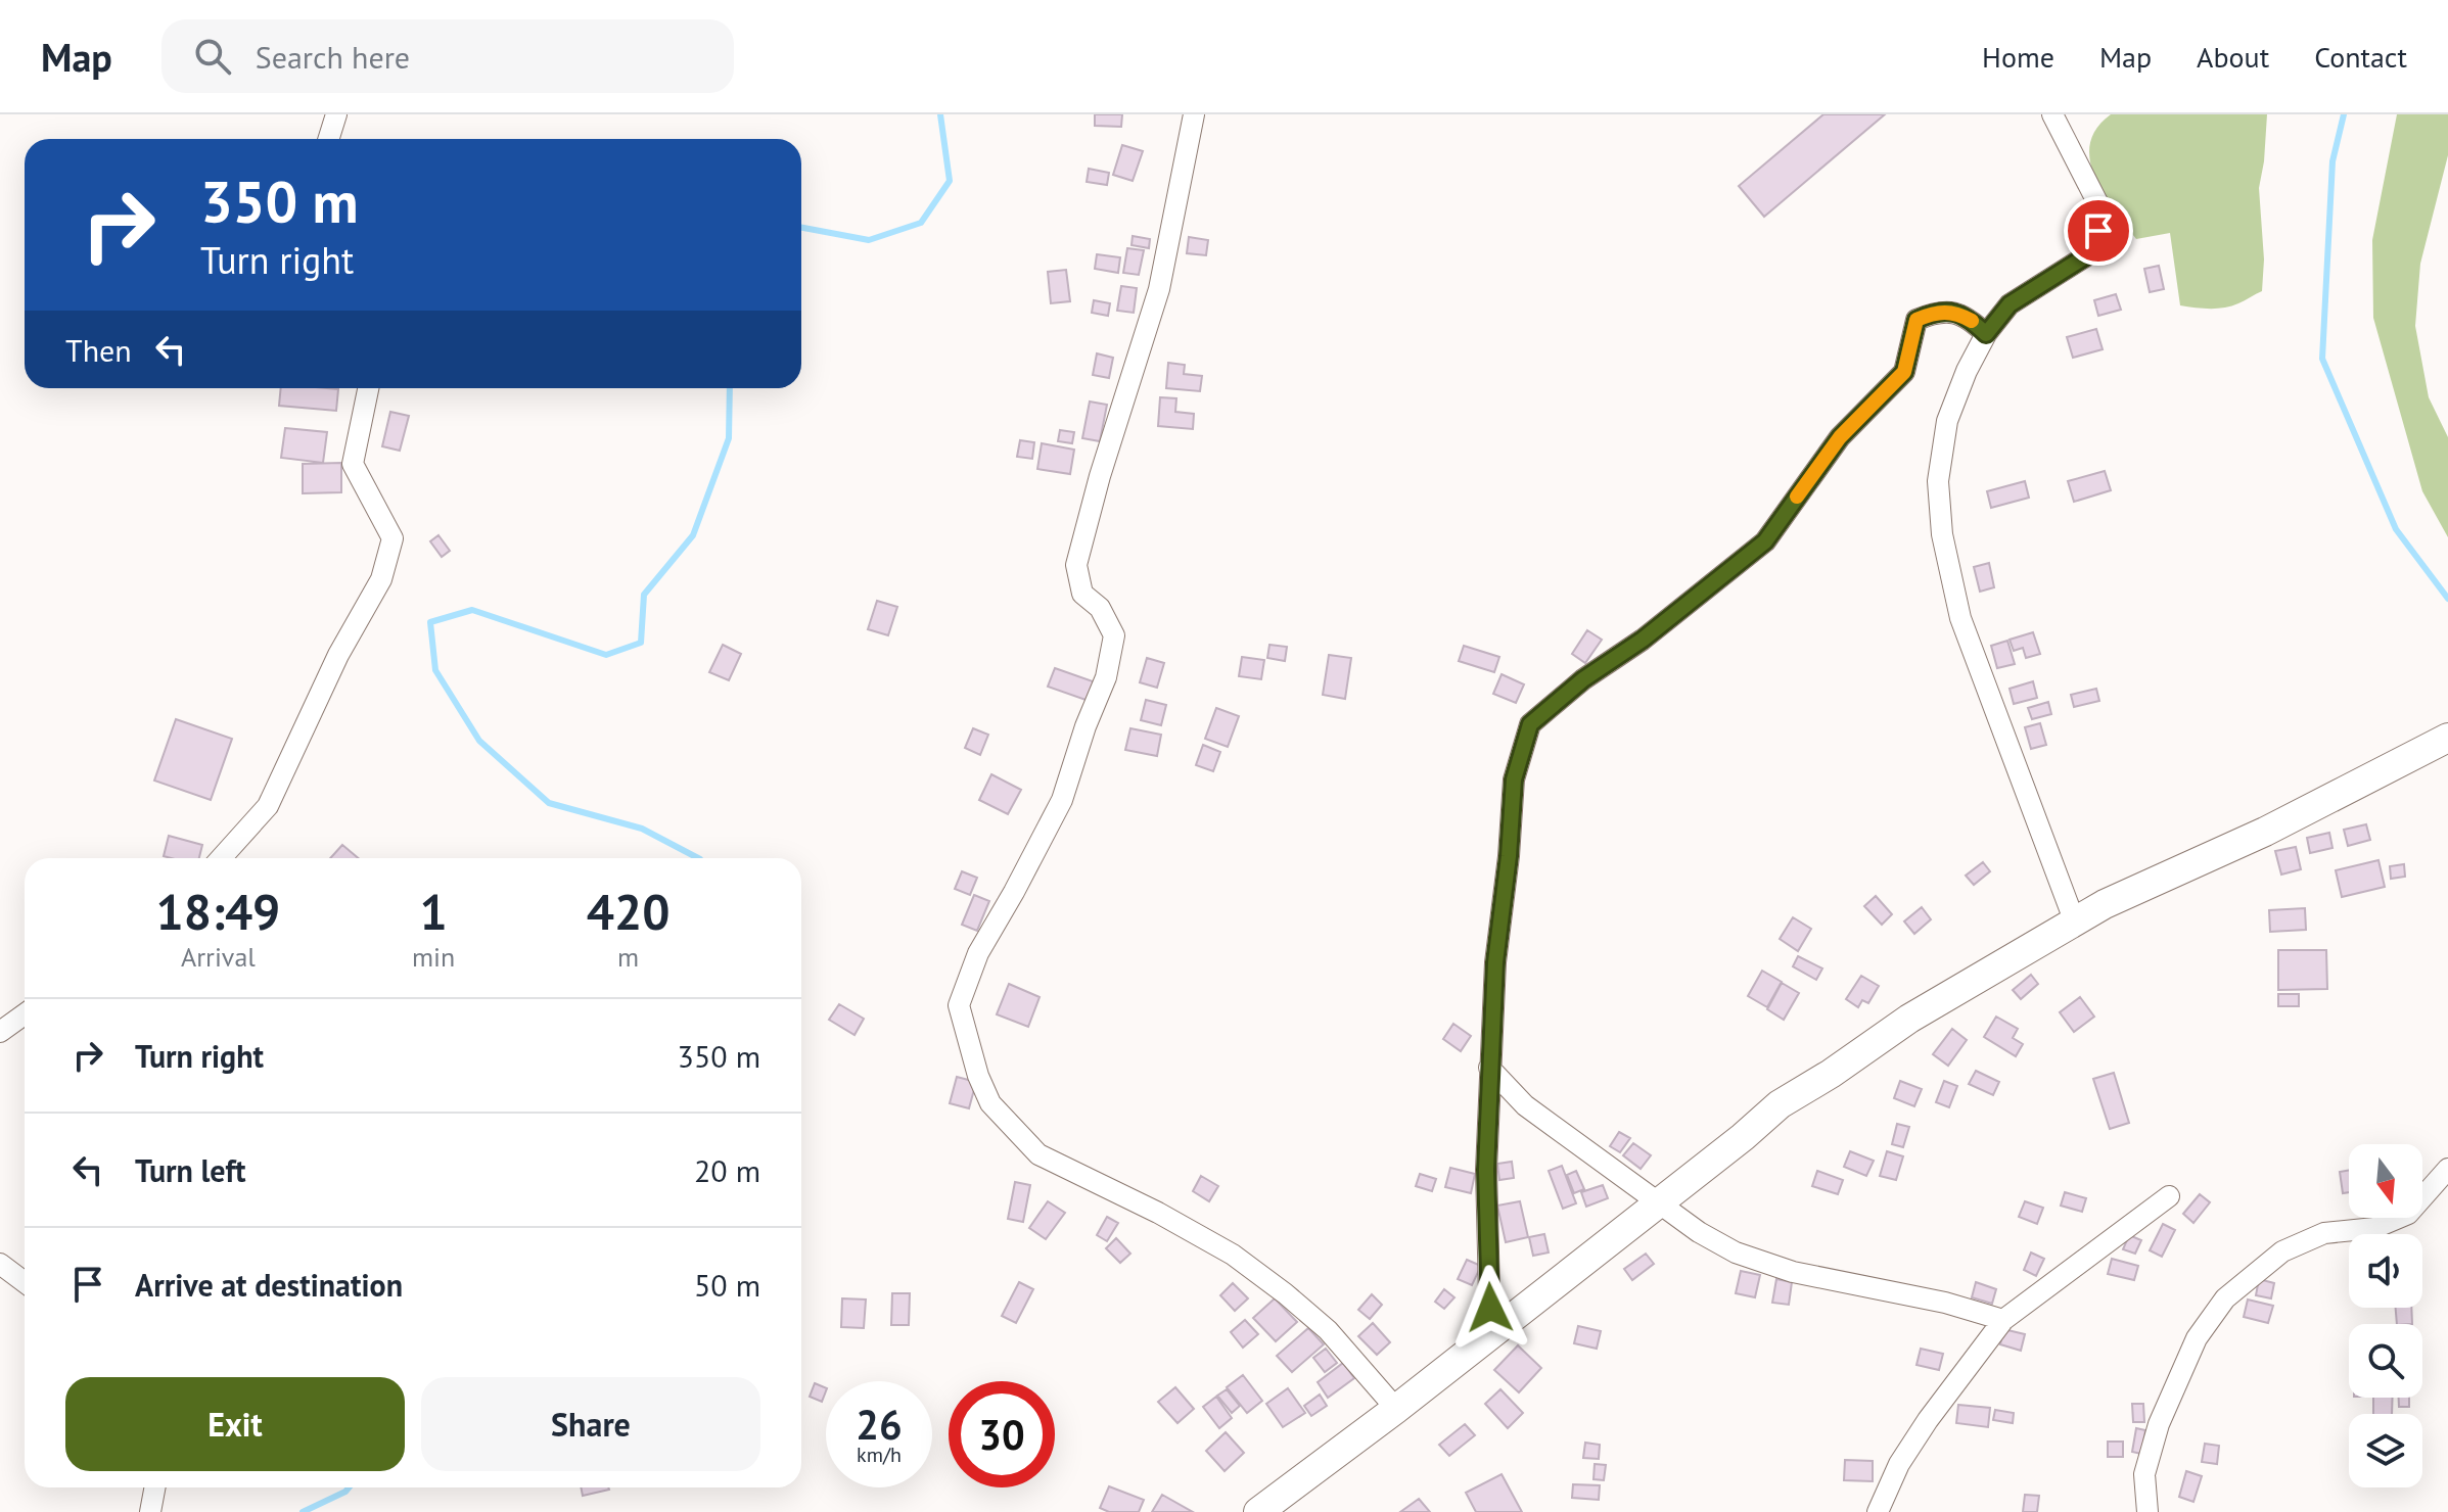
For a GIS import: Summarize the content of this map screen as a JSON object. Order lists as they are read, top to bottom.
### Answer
{
  "north": "bottom",
  "page": {
    "header": "Map",
    "search": "Search here",
    "nav": [
      "Home",
      "Map",
      "About",
      "Contact"
    ],
    "turn": ["350 m", "Turn right"],
    "then": "Then",
    "eta": [
      "18:49",
      "Arrival",
      "1",
      "min",
      "420",
      "m"
    ],
    "list": [
      {
        "name": "Turn right",
        "value": "350 m"
      },
      {
        "name": "Turn left",
        "value": "20 m"
      },
      {
        "name": "Arrive at destination",
        "value": "50 m"
      }
    ],
    "buttons": ["Exit", "Share"],
    "speed": "26 km/h",
    "limit": "30"
  }
}
